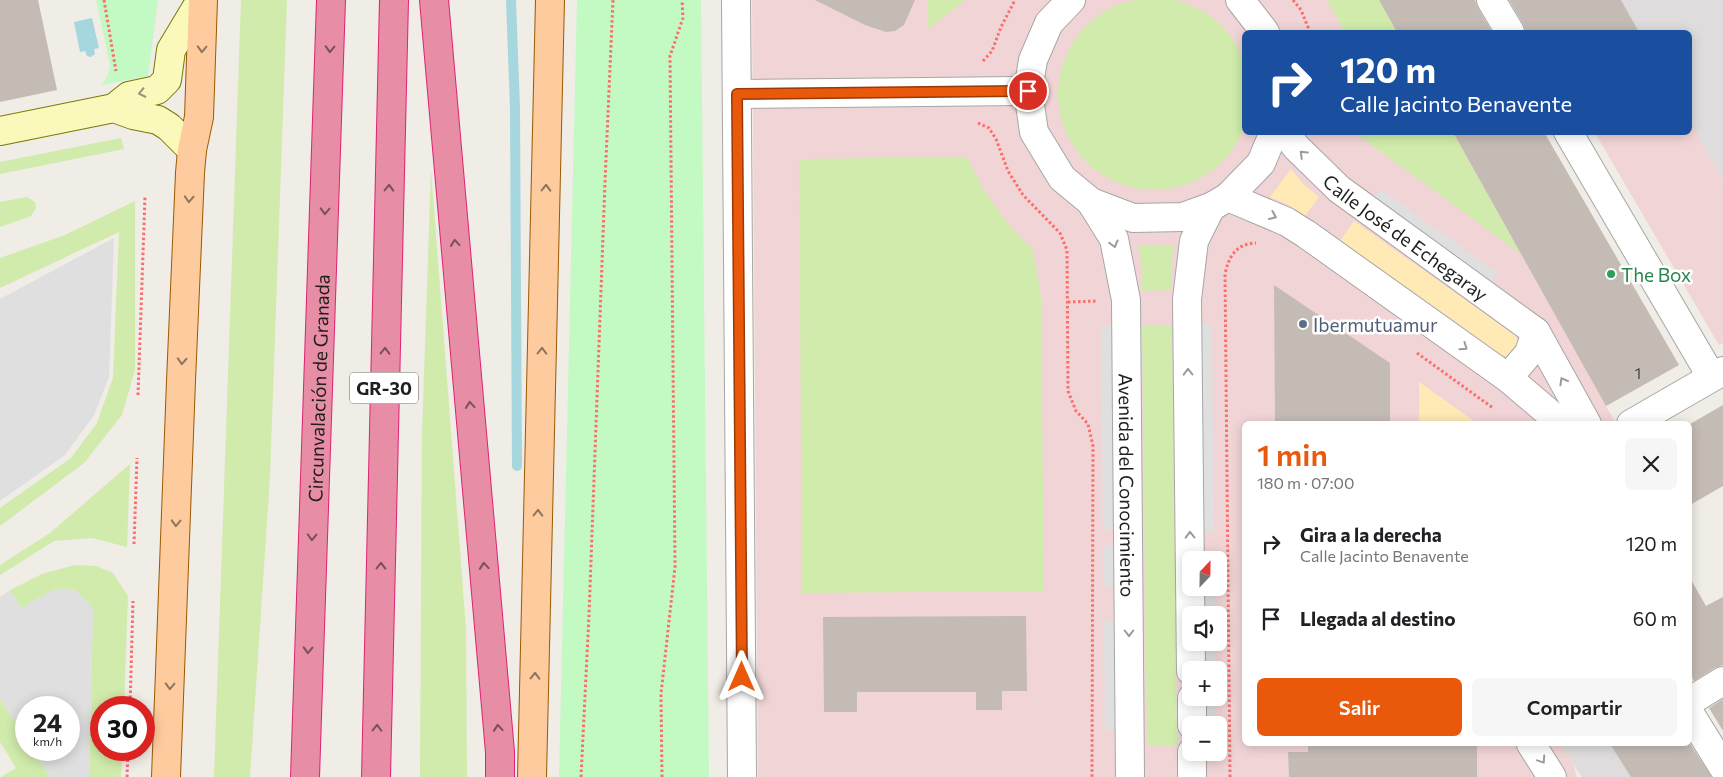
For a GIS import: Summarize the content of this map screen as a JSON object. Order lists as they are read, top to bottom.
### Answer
{
  "streets": {
    "highway": ["GR-30", "Circunvalación de Granada"],
    "street": ["Calle José de Echegaray", "Avenida del Conocimiento"]
  },
  "places": ["The Box", "Ibermutuamur"],
  "house_numbers": ["1"],
  "north": "top",
  "page": {
    "turn": ["120 m", "Calle Jacinto Benavente"],
    "heading": ["1 min", "180 m · 07:00"],
    "list": [
      {
        "name": "Gira a la derecha",
        "note": "Calle Jacinto Benavente",
        "value": "120 m"
      },
      {
        "name": "Llegada al destino",
        "value": "60 m"
      }
    ],
    "map_buttons": ["+", "−"],
    "buttons": ["Salir", "Compartir"],
    "speed": "24 km/h",
    "limit": "30"
  }
}
